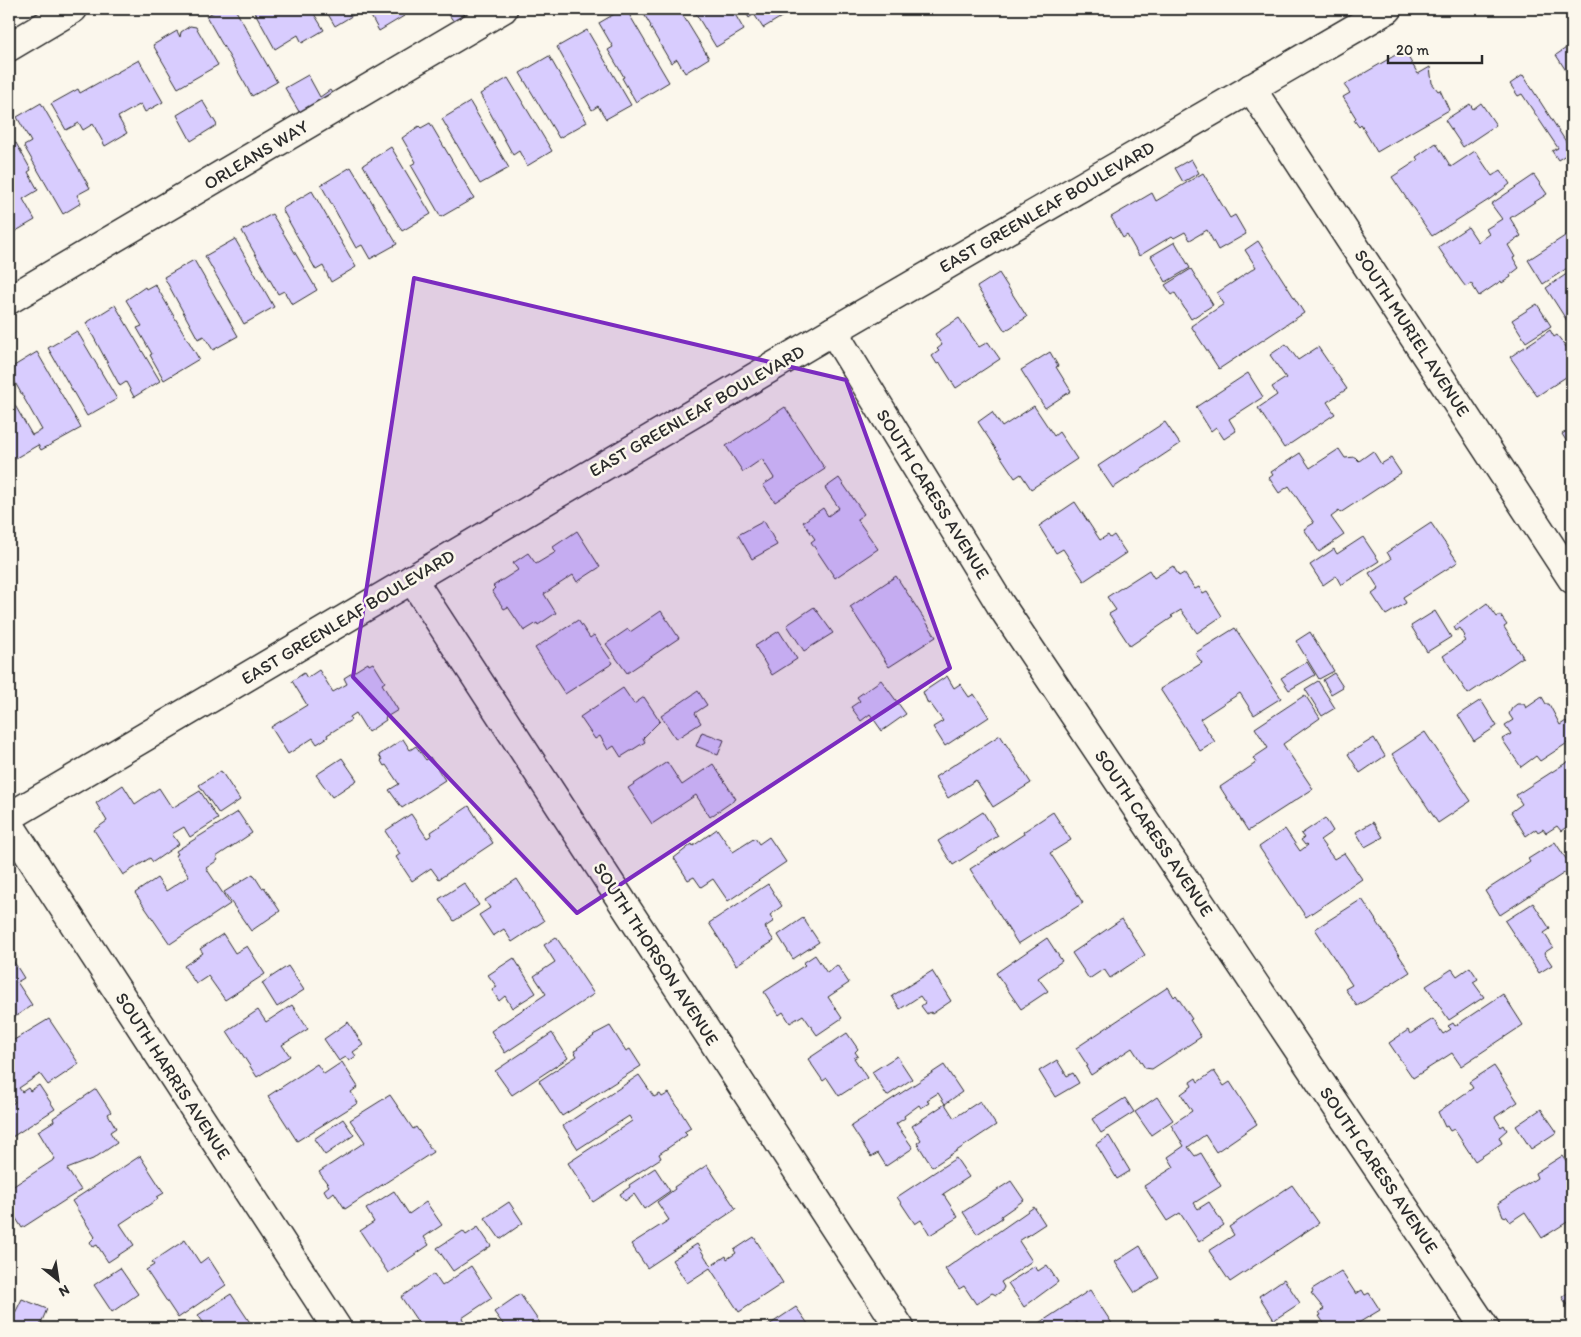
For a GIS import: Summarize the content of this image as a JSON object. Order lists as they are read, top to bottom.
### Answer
{
  "streets": {
    "street": [
      "ORLEANS WAY",
      "EAST GREENLEAF BOULEVARD",
      "SOUTH MURIEL AVENUE",
      "SOUTH CARESS AVENUE",
      "SOUTH THORSON AVENUE",
      "SOUTH HARRIS AVENUE"
    ]
  },
  "crossings": [
    ["EAST GREENLEAF BOULEVARD", "SOUTH MURIEL AVENUE"],
    ["EAST GREENLEAF BOULEVARD", "SOUTH CARESS AVENUE"],
    ["EAST GREENLEAF BOULEVARD", "SOUTH THORSON AVENUE"]
  ],
  "scale_bar": "20 m",
  "north": "bottom right"
}
